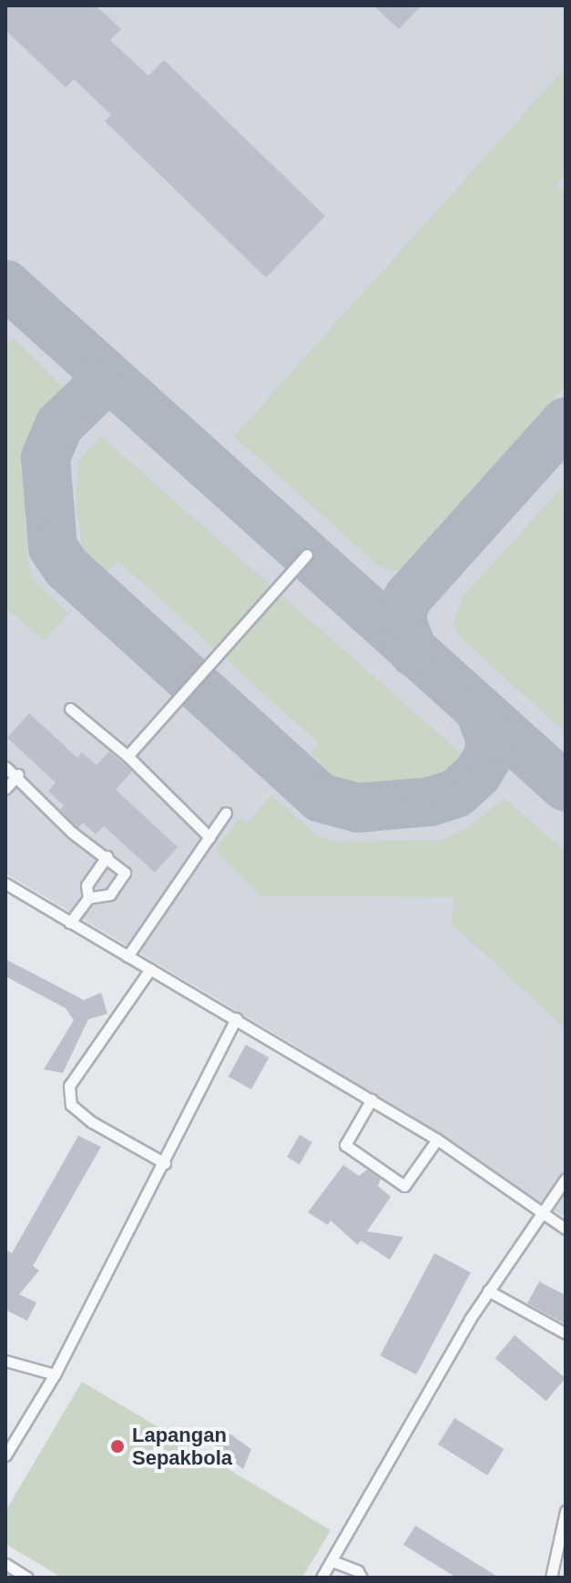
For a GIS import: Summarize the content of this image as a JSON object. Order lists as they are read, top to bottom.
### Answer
{
  "places": ["Lapangan Sepakbola"]
}
